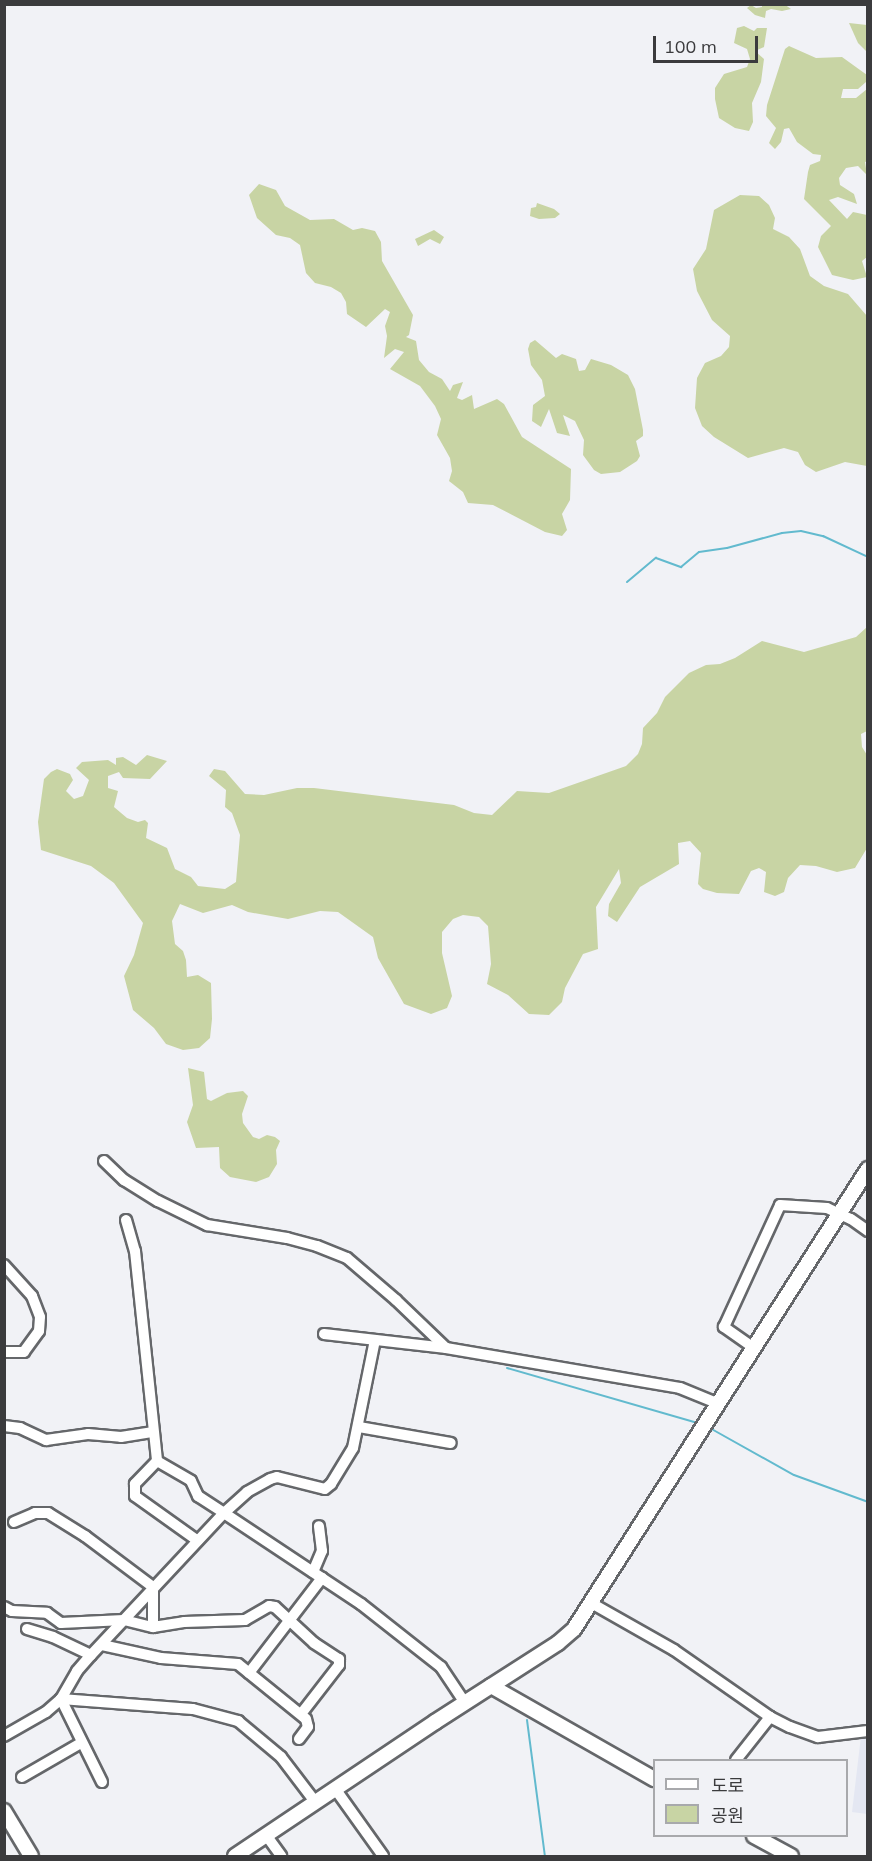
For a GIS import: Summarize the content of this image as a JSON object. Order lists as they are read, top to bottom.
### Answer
{
  "legend": ["도로", "공원"],
  "scale_bar": "100 m"
}
